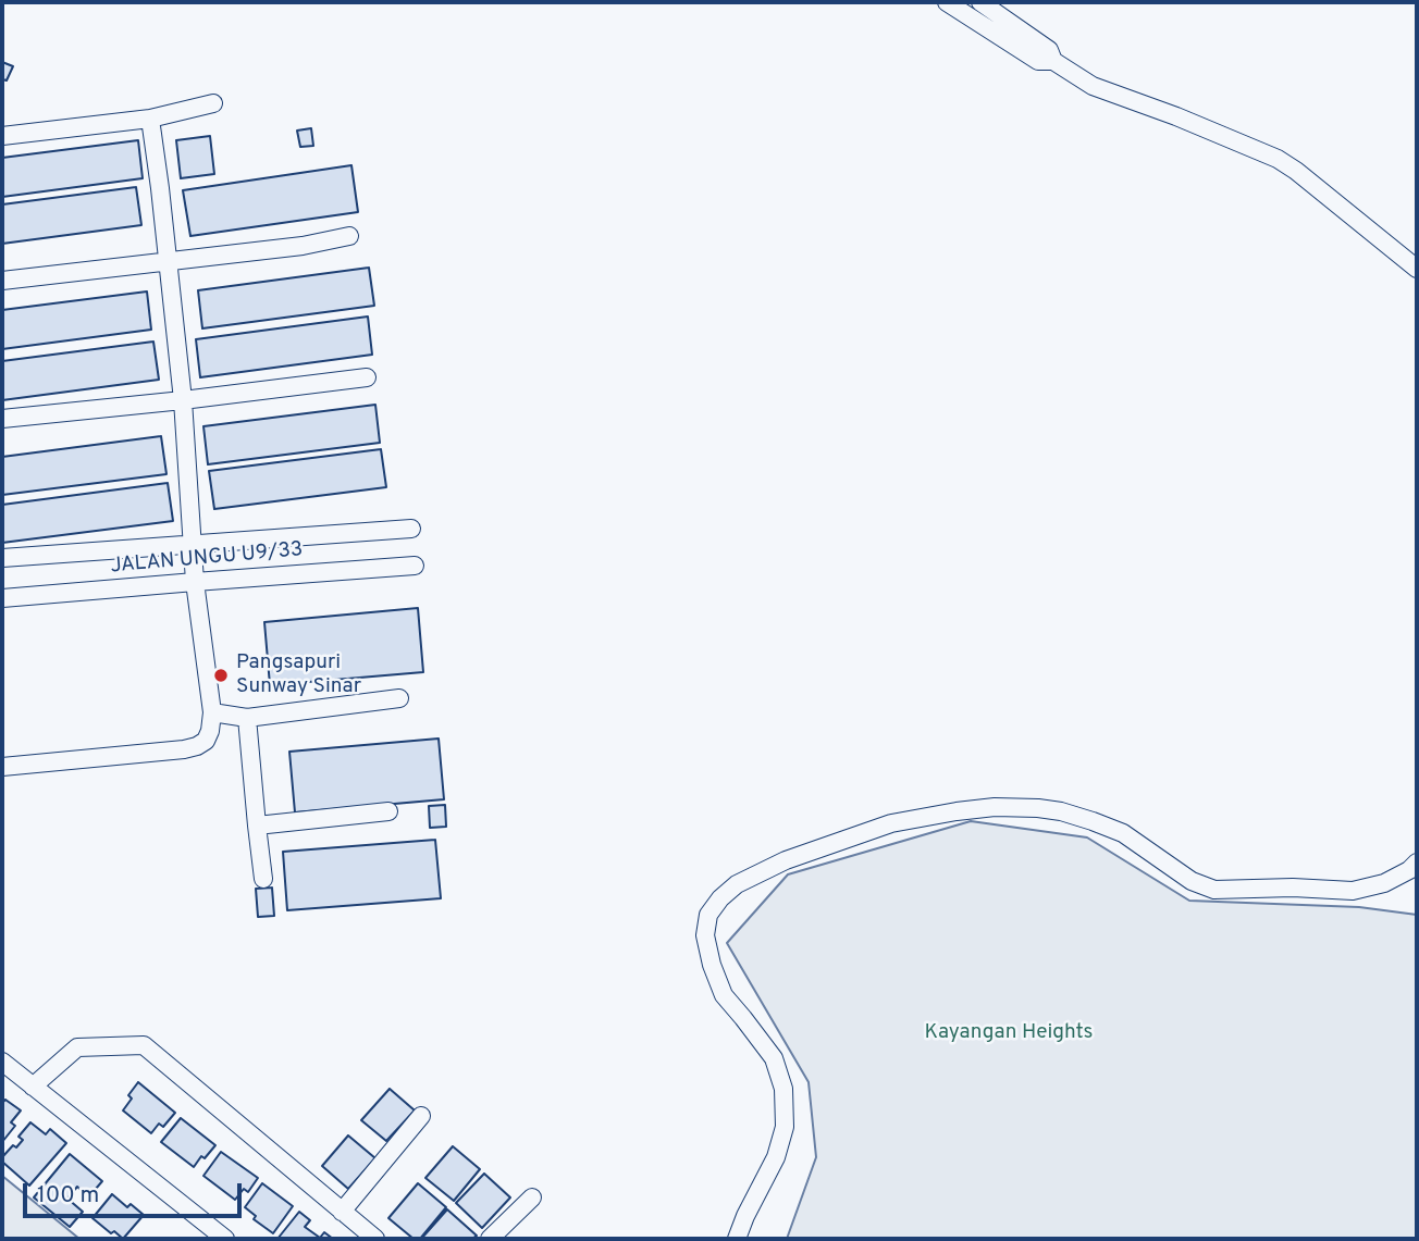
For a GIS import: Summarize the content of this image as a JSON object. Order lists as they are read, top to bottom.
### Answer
{
  "streets": {
    "street": ["JALAN UNGU U9/33"]
  },
  "parks": ["Kayangan Heights"],
  "places": ["Pangsapuri Sunway Sinar"],
  "scale_bar": "100 m"
}
